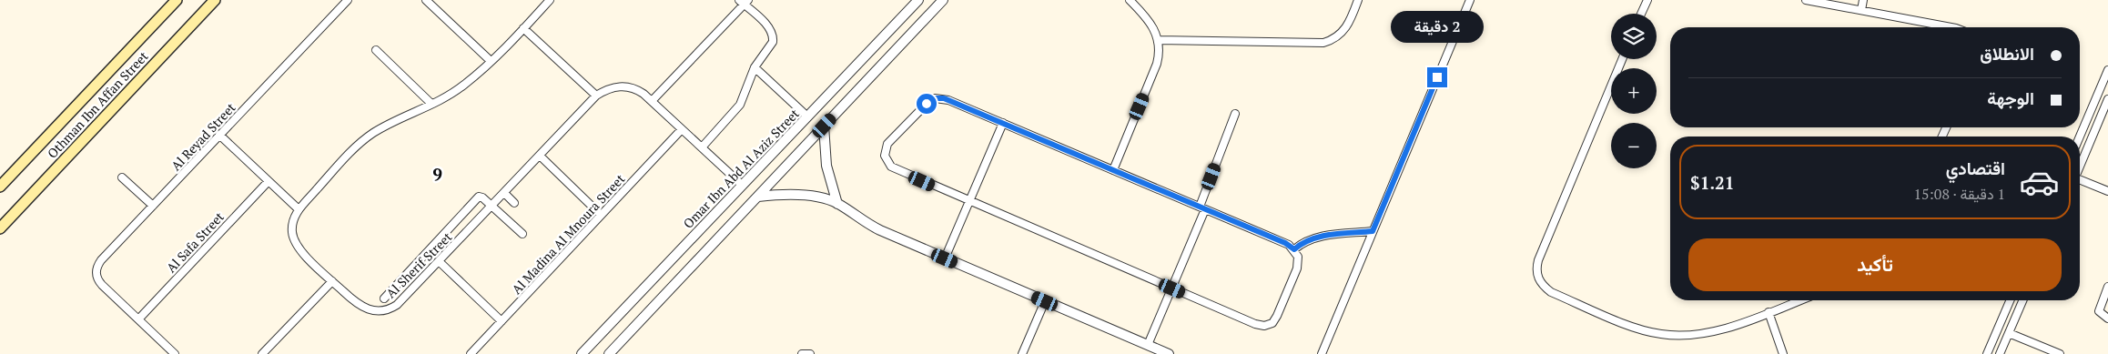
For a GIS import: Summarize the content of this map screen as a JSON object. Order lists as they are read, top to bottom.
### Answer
{
  "streets": {
    "main road": ["Othman Ibn Affan Street"],
    "street": [
      "Al Reyad Street",
      "Omar Ibn Abd Al Aziz Street",
      "Al Madina Al Mnoura Street",
      "Al Safa Street",
      "Al Sherif Street"
    ]
  },
  "crossings": [
    ["Al Reyad Street", "Al Safa Street"],
    ["Omar Ibn Abd Al Aziz Street", "Al Sherif Street"],
    ["Al Madina Al Mnoura Street", "Al Sherif Street"]
  ],
  "districts": ["9"],
  "page": {
    "bubble": "2 دقيقة",
    "map_buttons": ["+", "−"],
    "banner": ["الانطلاق", "الوجهة"],
    "list": [
      {
        "name": "اقتصادي",
        "note": "1 دقيقة · 15:08",
        "value": "$1.21"
      }
    ],
    "buttons": "تأكيد"
  }
}
